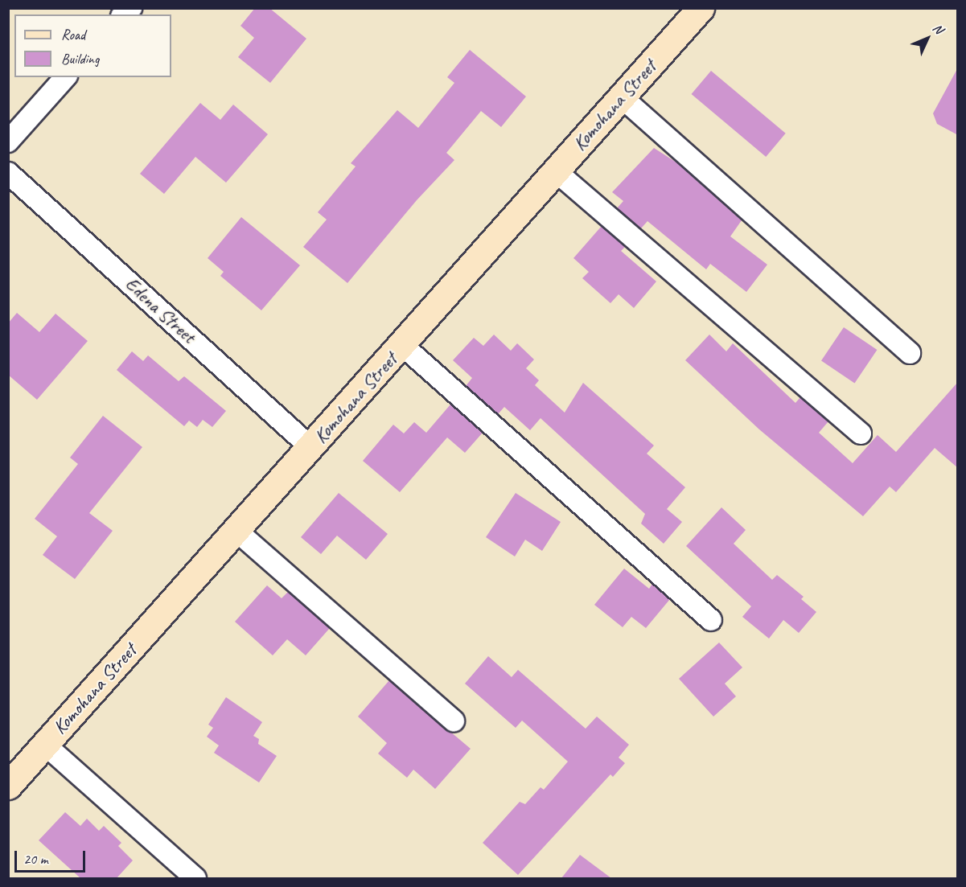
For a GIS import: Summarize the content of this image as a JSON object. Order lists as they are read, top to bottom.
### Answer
{
  "streets": {
    "street": ["Komohana Street", "Edena Street"]
  },
  "crossings": [
    ["Komohana Street", "Edena Street"]
  ],
  "legend": ["Road", "Building"],
  "scale_bar": "20 m",
  "north": "top right"
}
